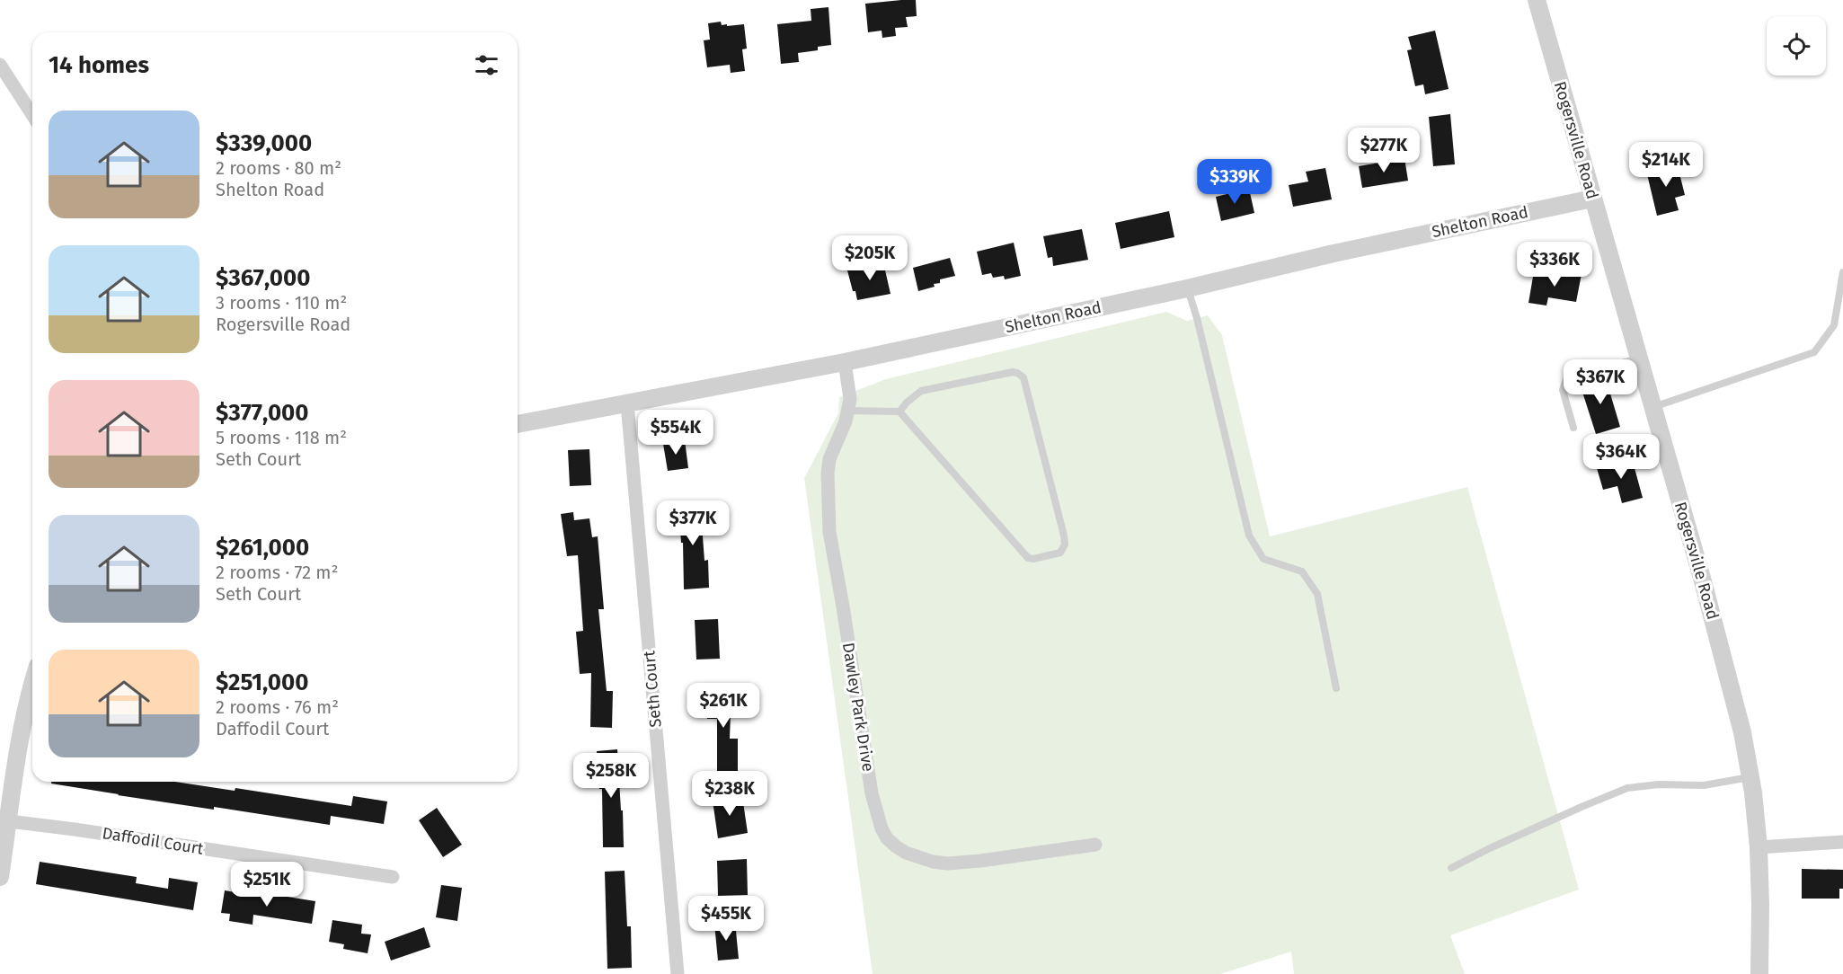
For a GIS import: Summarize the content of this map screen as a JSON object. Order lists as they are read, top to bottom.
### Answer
{
  "streets": {
    "street": [
      "Rogersville Road",
      "Shelton Road",
      "Seth Court",
      "Dawley Park Drive",
      "Daffodil Court"
    ]
  },
  "crossings": [
    ["Rogersville Road", "Shelton Road"],
    ["Shelton Road", "Seth Court"],
    ["Shelton Road", "Dawley Park Drive"]
  ],
  "page": {
    "heading": "14 homes",
    "list": [
      {
        "name": "$339,000",
        "note": "2 rooms · 80 m² · Shelton Road"
      },
      {
        "name": "$367,000",
        "note": "3 rooms · 110 m² · Rogersville Road"
      },
      {
        "name": "$377,000",
        "note": "5 rooms · 118 m² · Seth Court"
      },
      {
        "name": "$261,000",
        "note": "2 rooms · 72 m² · Seth Court"
      },
      {
        "name": "$251,000",
        "note": "2 rooms · 76 m² · Daffodil Court"
      }
    ],
    "price": [
      "$277K",
      "$214K",
      "$339K",
      "$205K",
      "$336K",
      "$367K",
      "$554K",
      "$364K",
      "$377K",
      "$261K",
      "$258K",
      "$238K",
      "$251K",
      "$455K"
    ]
  }
}
